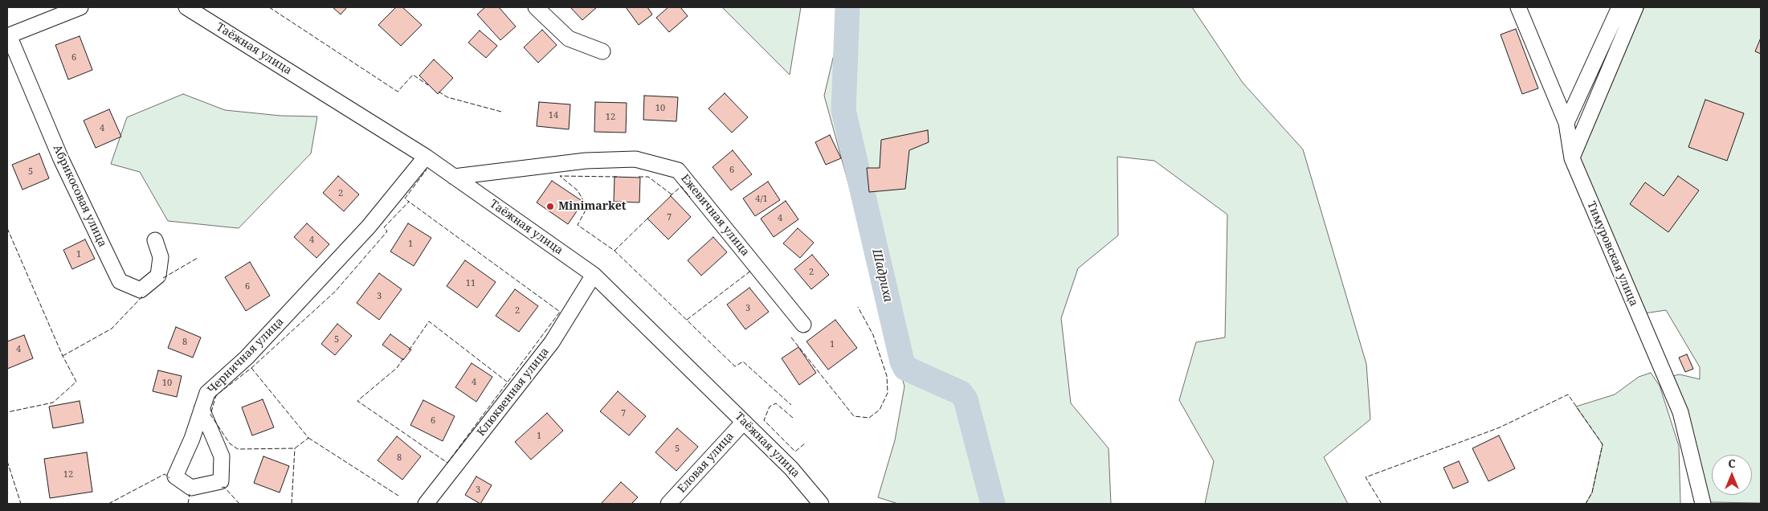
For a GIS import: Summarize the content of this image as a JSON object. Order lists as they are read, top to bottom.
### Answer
{
  "streets": {
    "street": [
      "Таёжная улица",
      "Абрикосовая улица",
      "Ежевичная улица",
      "Тимуровская улица",
      "Черничная улица",
      "Клюквенная улица",
      "Еловая улица"
    ]
  },
  "crossings": [
    ["Таёжная улица", "Ежевичная улица"],
    ["Таёжная улица", "Черничная улица"],
    ["Таёжная улица", "Клюквенная улица"],
    ["Таёжная улица", "Еловая улица"]
  ],
  "water": ["Шадриха"],
  "places": ["Minimarket"],
  "house_numbers": [
    "6",
    "10",
    "14",
    "12",
    "4",
    "6",
    "5",
    "2",
    "4/1",
    "7",
    "4",
    "4",
    "1",
    "1",
    "2",
    "11",
    "6",
    "3",
    "3",
    "2",
    "5",
    "8",
    "1",
    "4",
    "4",
    "10",
    "7",
    "6",
    "1",
    "5",
    "8",
    "12",
    "3"
  ],
  "north": "top"
}
